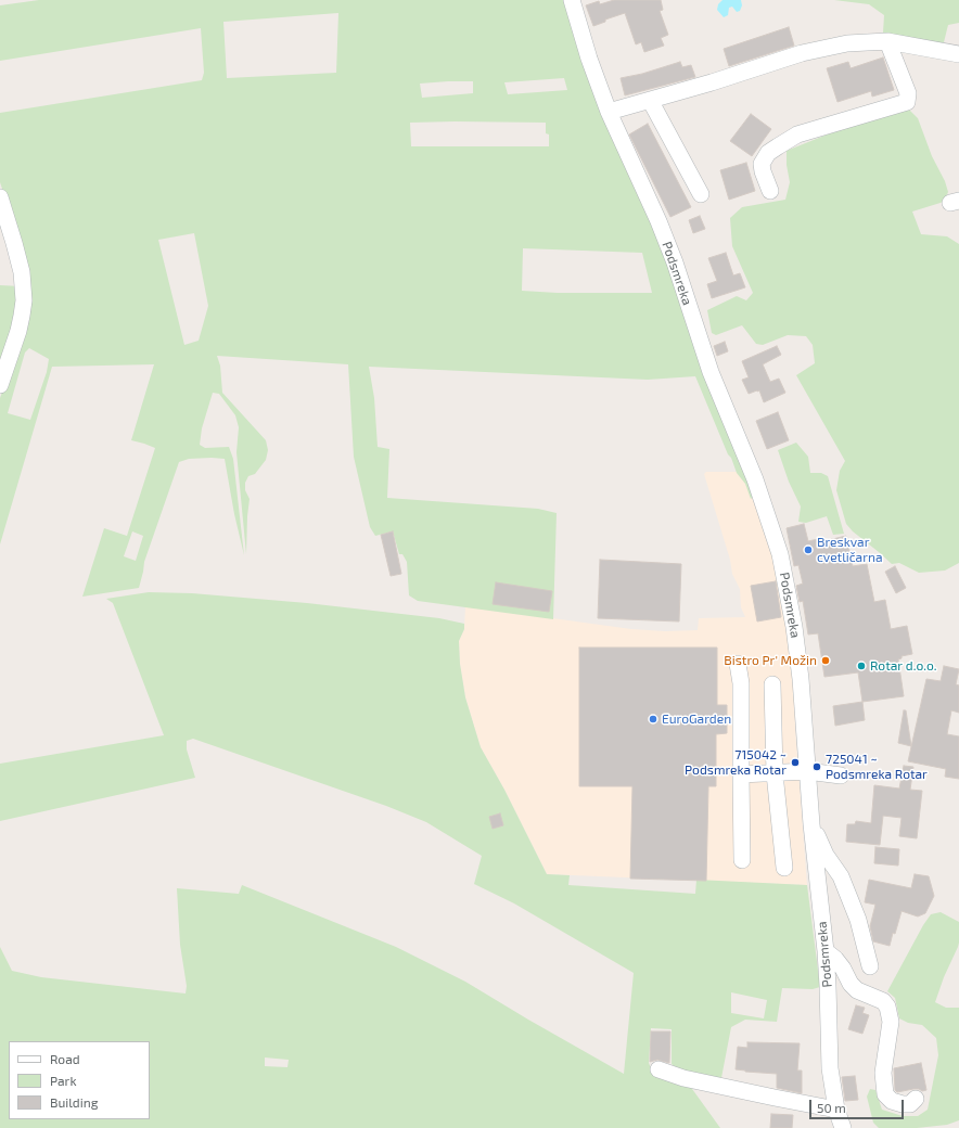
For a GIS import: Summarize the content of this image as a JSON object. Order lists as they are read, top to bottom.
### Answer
{
  "streets": {
    "street": ["Podsmreka"]
  },
  "places": [
    "Breskvar cvetličarna",
    "Bistro Pr' Možin",
    "Rotar d.o.o.",
    "EuroGarden",
    "715042 ~ Podsmreka Rotar",
    "725041 ~ Podsmreka Rotar"
  ],
  "legend": ["Road", "Park", "Building"],
  "scale_bar": "50 m"
}
